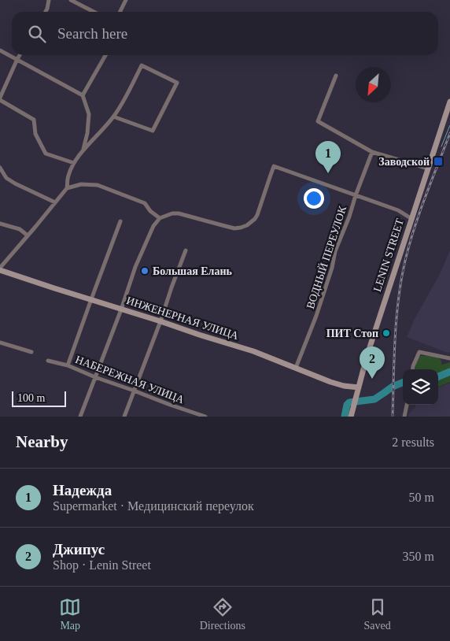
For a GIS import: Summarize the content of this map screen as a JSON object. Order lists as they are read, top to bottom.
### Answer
{
  "streets": {
    "street": [
      "LENIN STREET",
      "ВОДНЫЙ ПЕРЕУЛОК",
      "ИНЖЕНЕРНАЯ УЛИЦА",
      "НАБЕРЕЖНАЯ УЛИЦА"
    ]
  },
  "crossings": [
    ["LENIN STREET", "ИНЖЕНЕРНАЯ УЛИЦА"],
    ["ВОДНЫЙ ПЕРЕУЛОК", "ИНЖЕНЕРНАЯ УЛИЦА"]
  ],
  "places": {
    "transit": ["Заводской"],
    "other": ["Большая Елань", "ПИТ Стоп"]
  },
  "scale_bar": "100 m",
  "north": "bottom left",
  "page": {
    "search": "Search here",
    "pins": ["1", "2"],
    "scale": "100 m",
    "heading": ["Nearby", "2 results"],
    "list": [
      {
        "mark": "1",
        "name": "Надежда",
        "note": "Supermarket · Медицинский переулок",
        "value": "50 m"
      },
      {
        "mark": "2",
        "name": "Джипус",
        "note": "Shop · Lenin Street",
        "value": "350 m"
      }
    ],
    "nav": ["Map", "Directions", "Saved"]
  }
}
